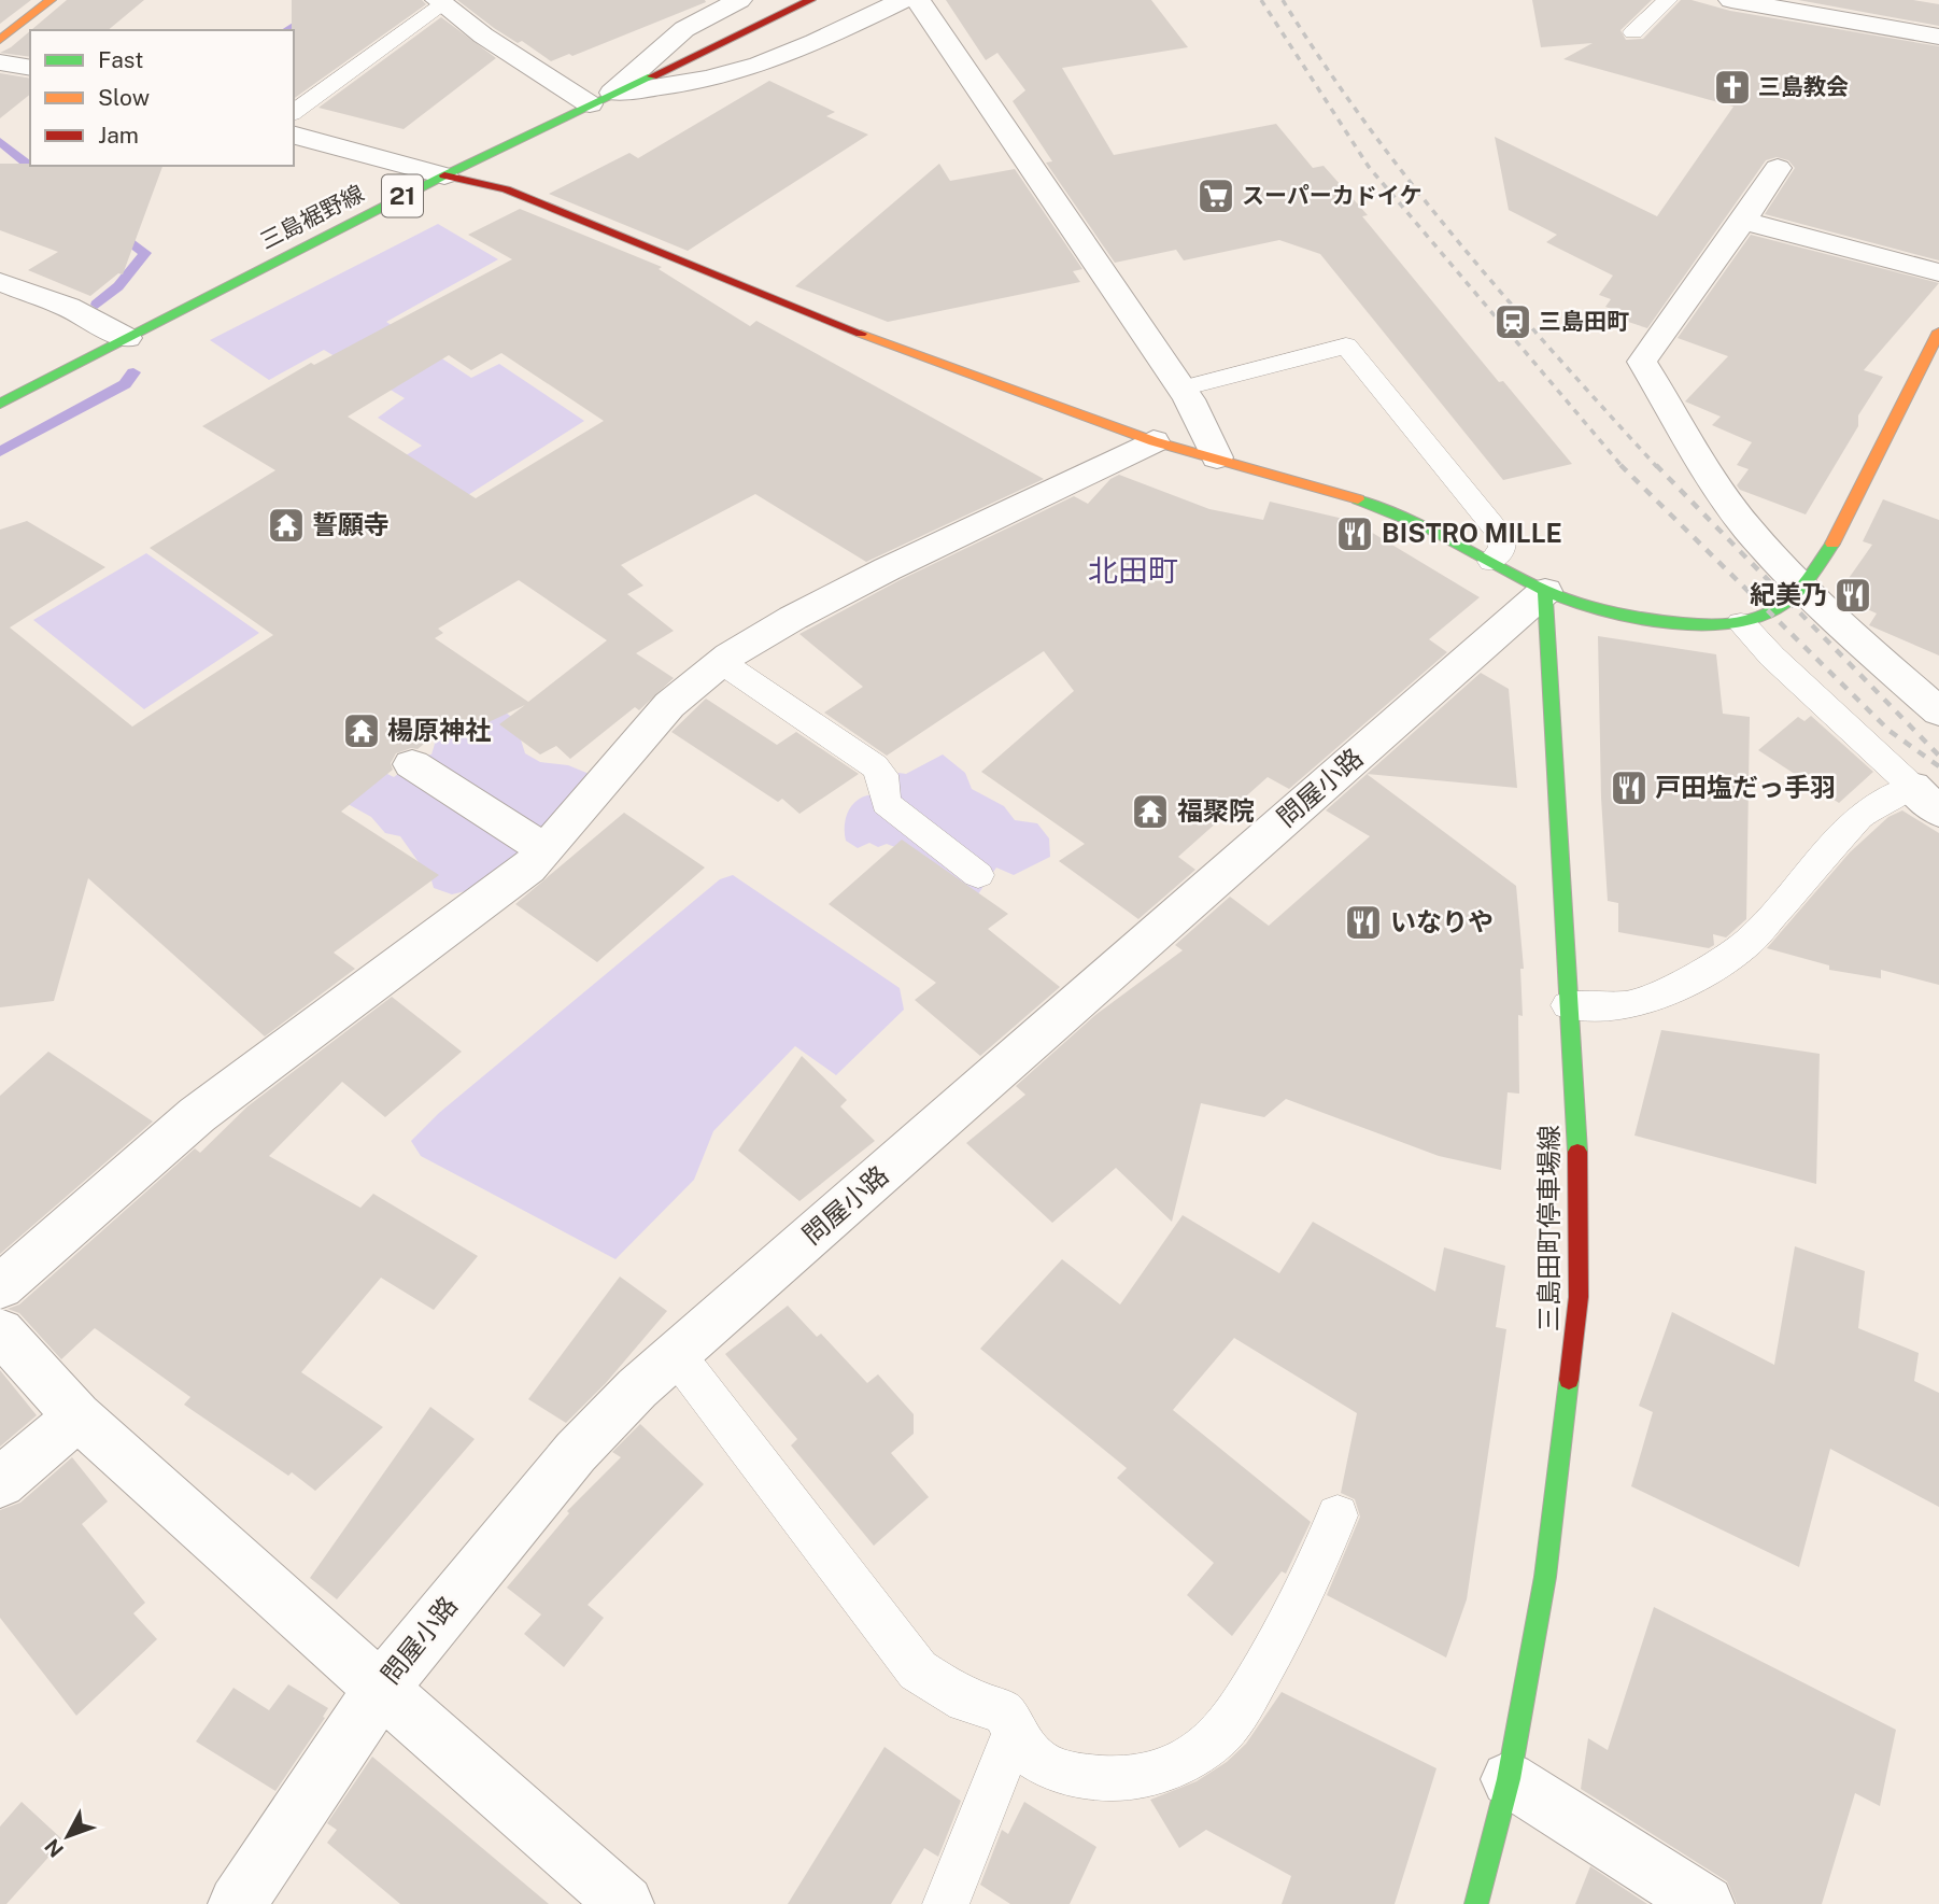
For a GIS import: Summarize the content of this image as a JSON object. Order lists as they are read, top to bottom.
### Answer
{
  "streets": {
    "main road": ["21", "三島裾野線", "三島田町停車場線"],
    "street": ["問屋小路"]
  },
  "crossings": [
    ["問屋小路", "三島田町停車場線"]
  ],
  "districts": ["北田町"],
  "places": {
    "church": ["三島教会"],
    "supermarket": ["スーパーカドイケ"],
    "station": ["三島田町"],
    "temple": ["誓願寺", "楊原神社", "福聚院"],
    "restaurant": [
      "BISTRO MILLE",
      "紀美乃",
      "戸田塩だっ手羽",
      "いなりや"
    ]
  },
  "legend": ["Fast", "Slow", "Jam"],
  "north": "bottom left"
}
